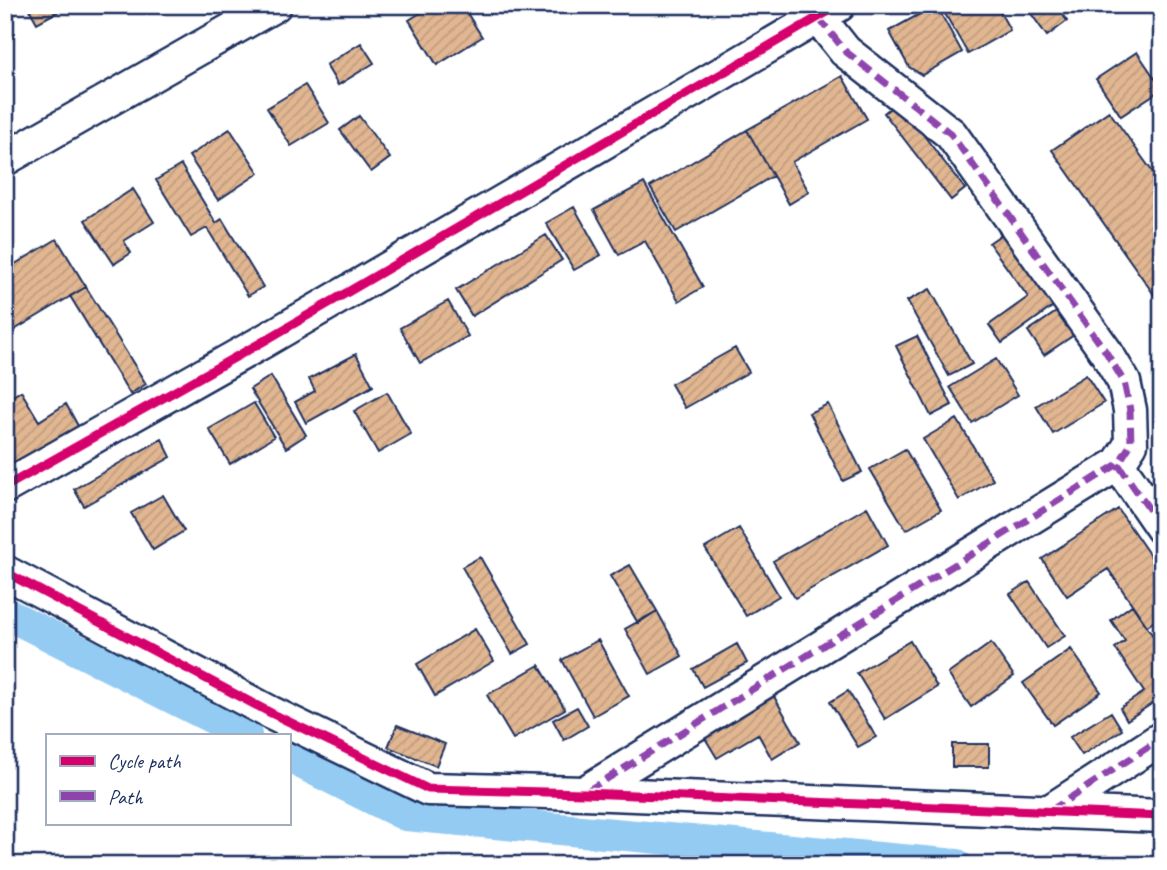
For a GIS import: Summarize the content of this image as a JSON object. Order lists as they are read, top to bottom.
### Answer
{
  "legend": ["Cycle path", "Path"]
}
